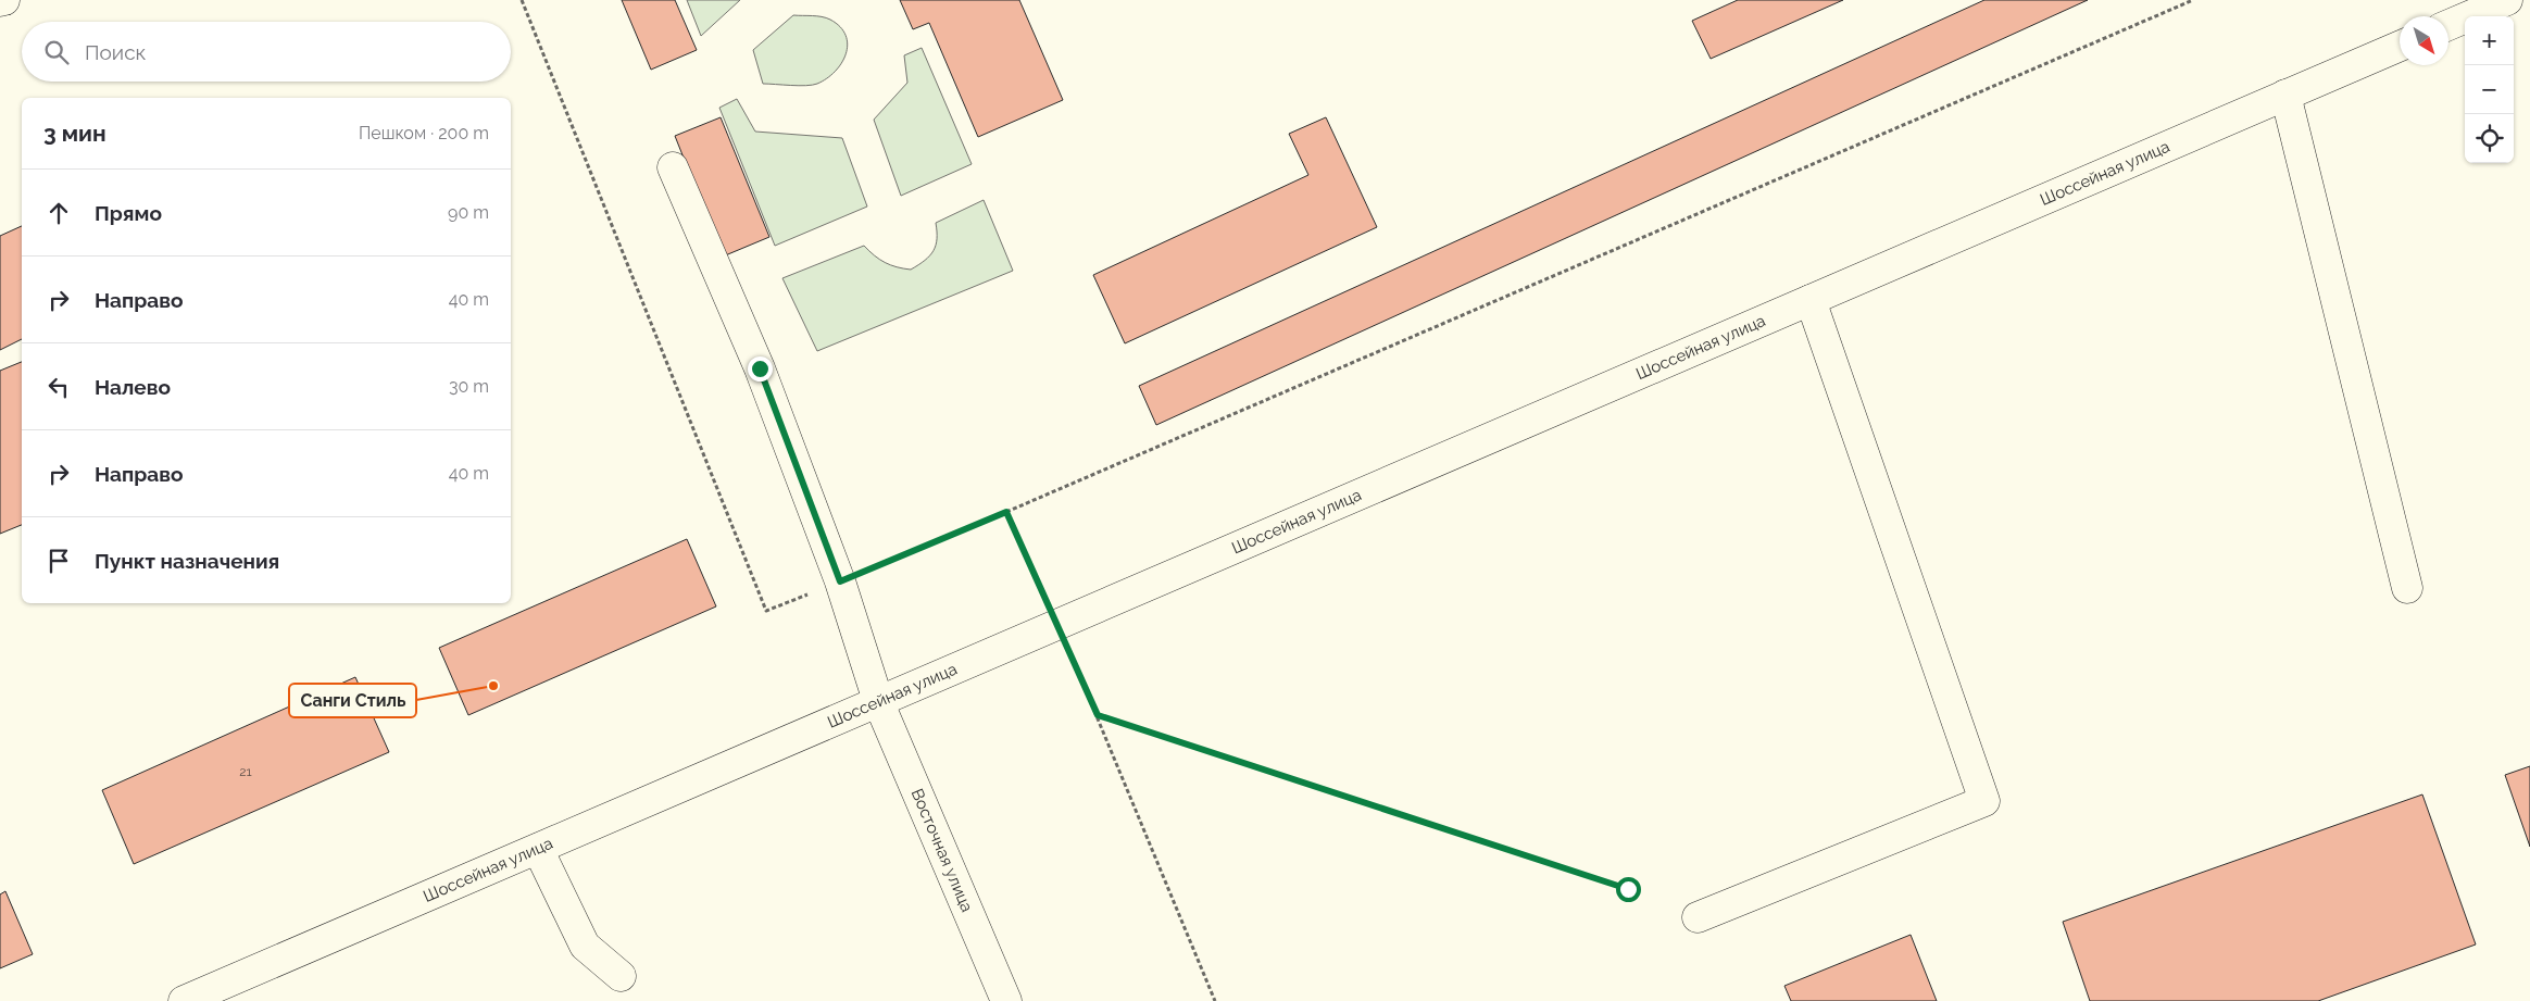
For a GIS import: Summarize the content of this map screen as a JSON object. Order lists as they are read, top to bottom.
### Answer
{
  "streets": {
    "main road": ["Шоссейная улица", "Восточная улица"]
  },
  "crossings": [
    ["Шоссейная улица", "Восточная улица"]
  ],
  "places": ["Санги Стиль"],
  "house_numbers": ["21"],
  "north": "bottom right",
  "page": {
    "map_buttons": ["+", "−"],
    "search": "Поиск",
    "heading": ["3 мин", "Пешком · 200 m"],
    "list": [
      ["Прямо", "90 m"],
      ["Направо", "40 m"],
      ["Налево", "30 m"],
      ["Направо", "40 m"],
      "Пункт назначения"
    ]
  }
}
